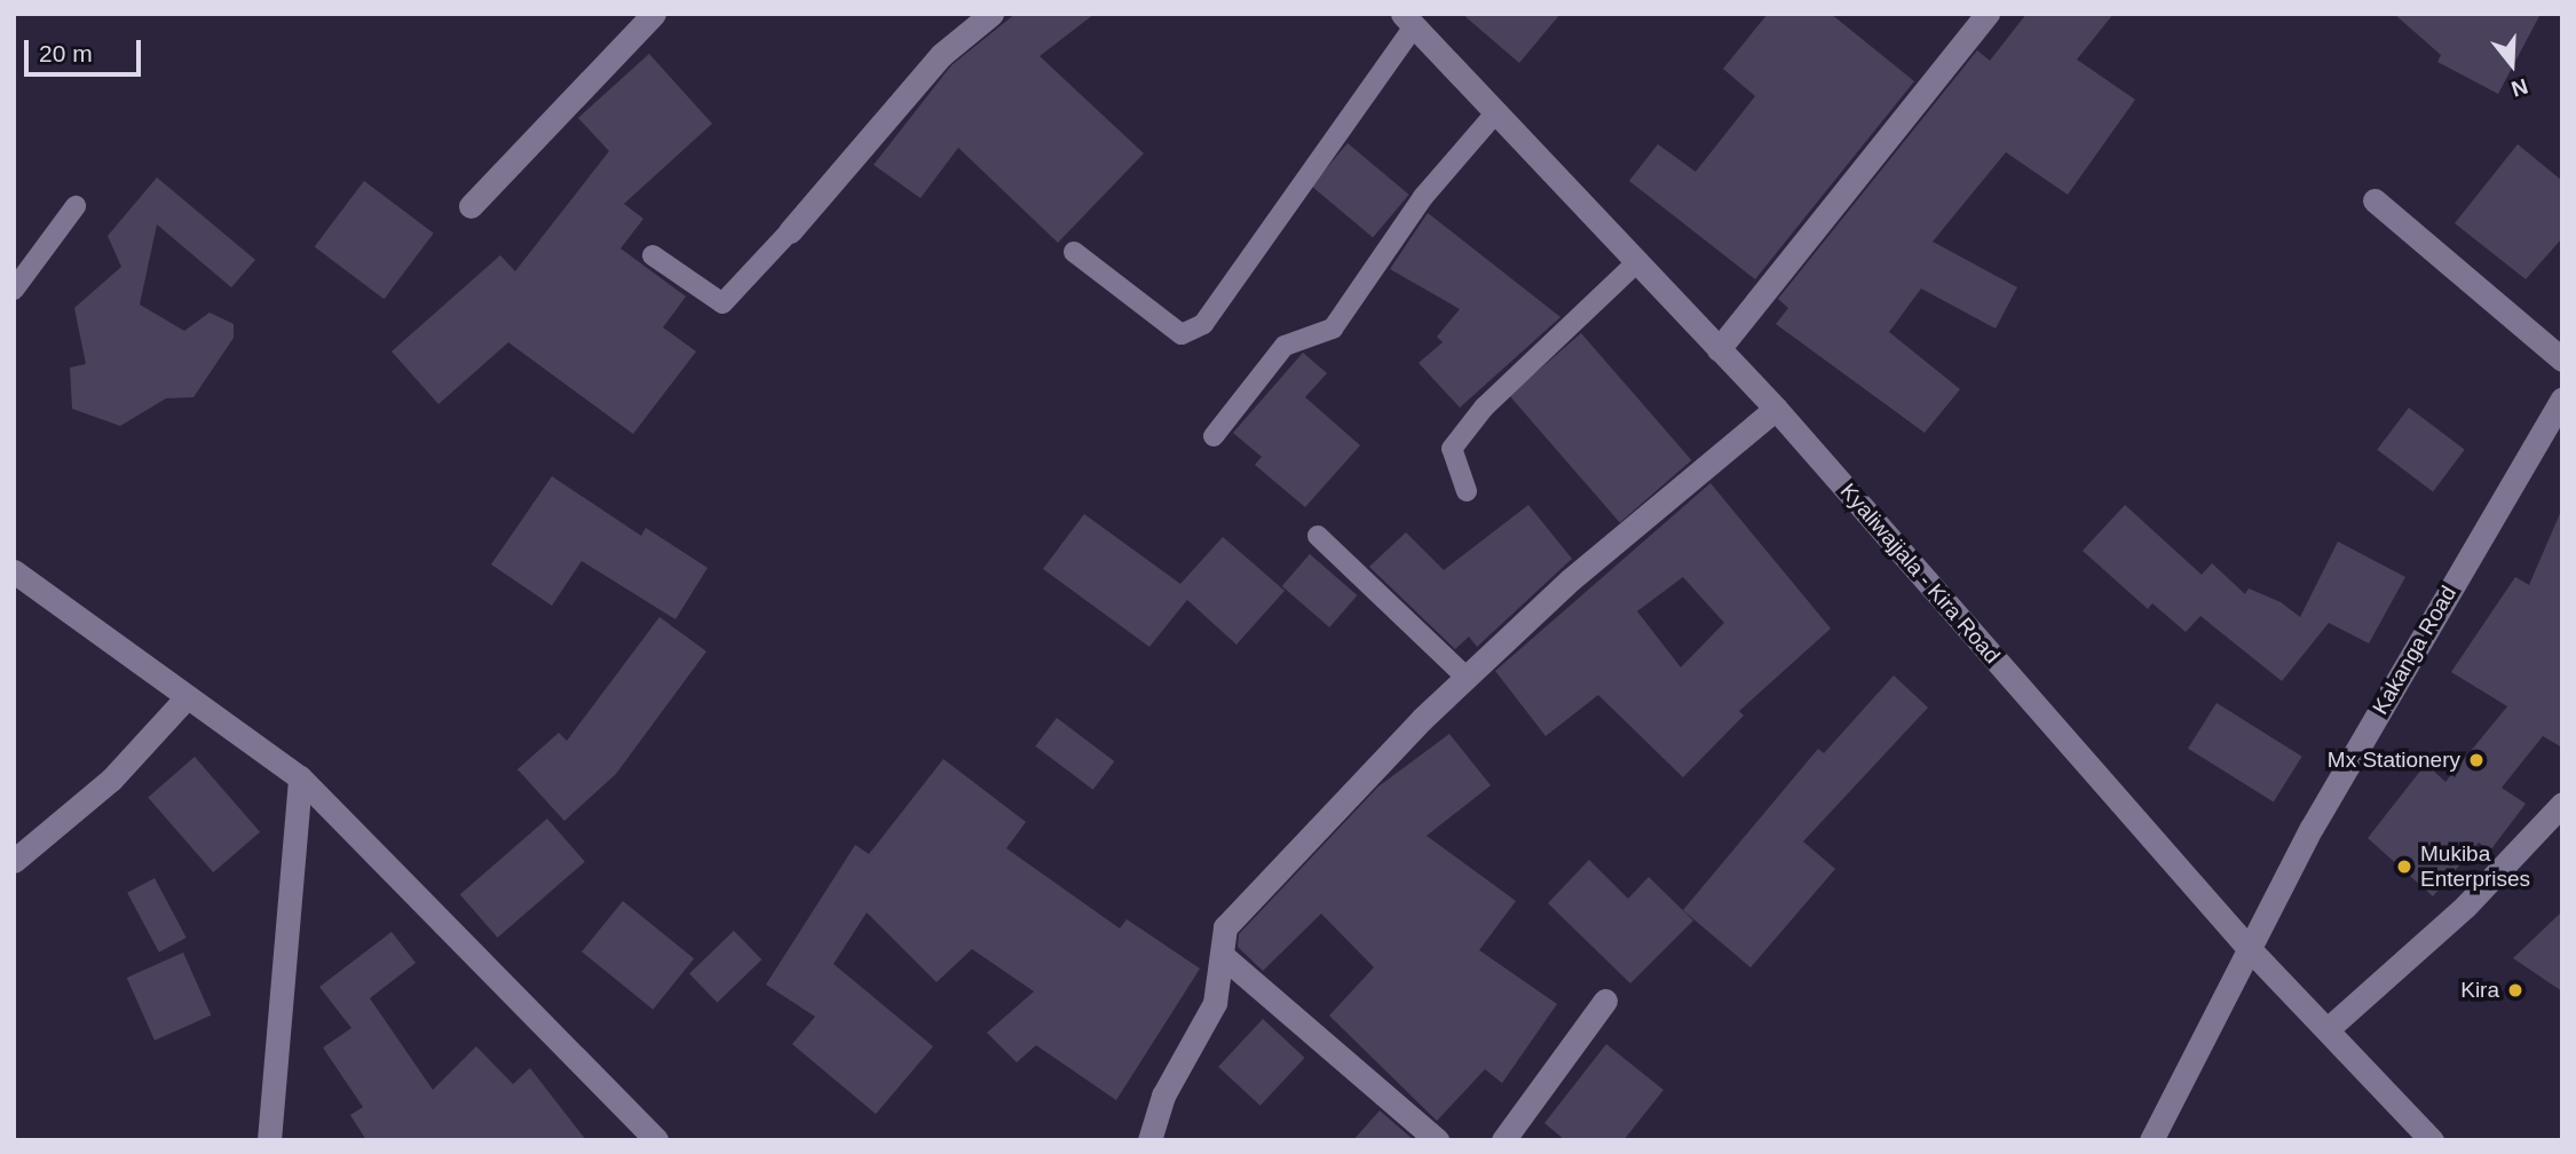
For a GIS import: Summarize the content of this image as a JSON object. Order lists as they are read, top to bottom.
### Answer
{
  "streets": {
    "street": ["Kyaliwajjala - Kira Road", "Kakanga Road"]
  },
  "crossings": [
    ["Kyaliwajjala - Kira Road", "Kakanga Road"]
  ],
  "places": ["Mx Stationery", "Mukiba Enterprises", "Kira"],
  "scale_bar": "20 m",
  "north": "bottom"
}
